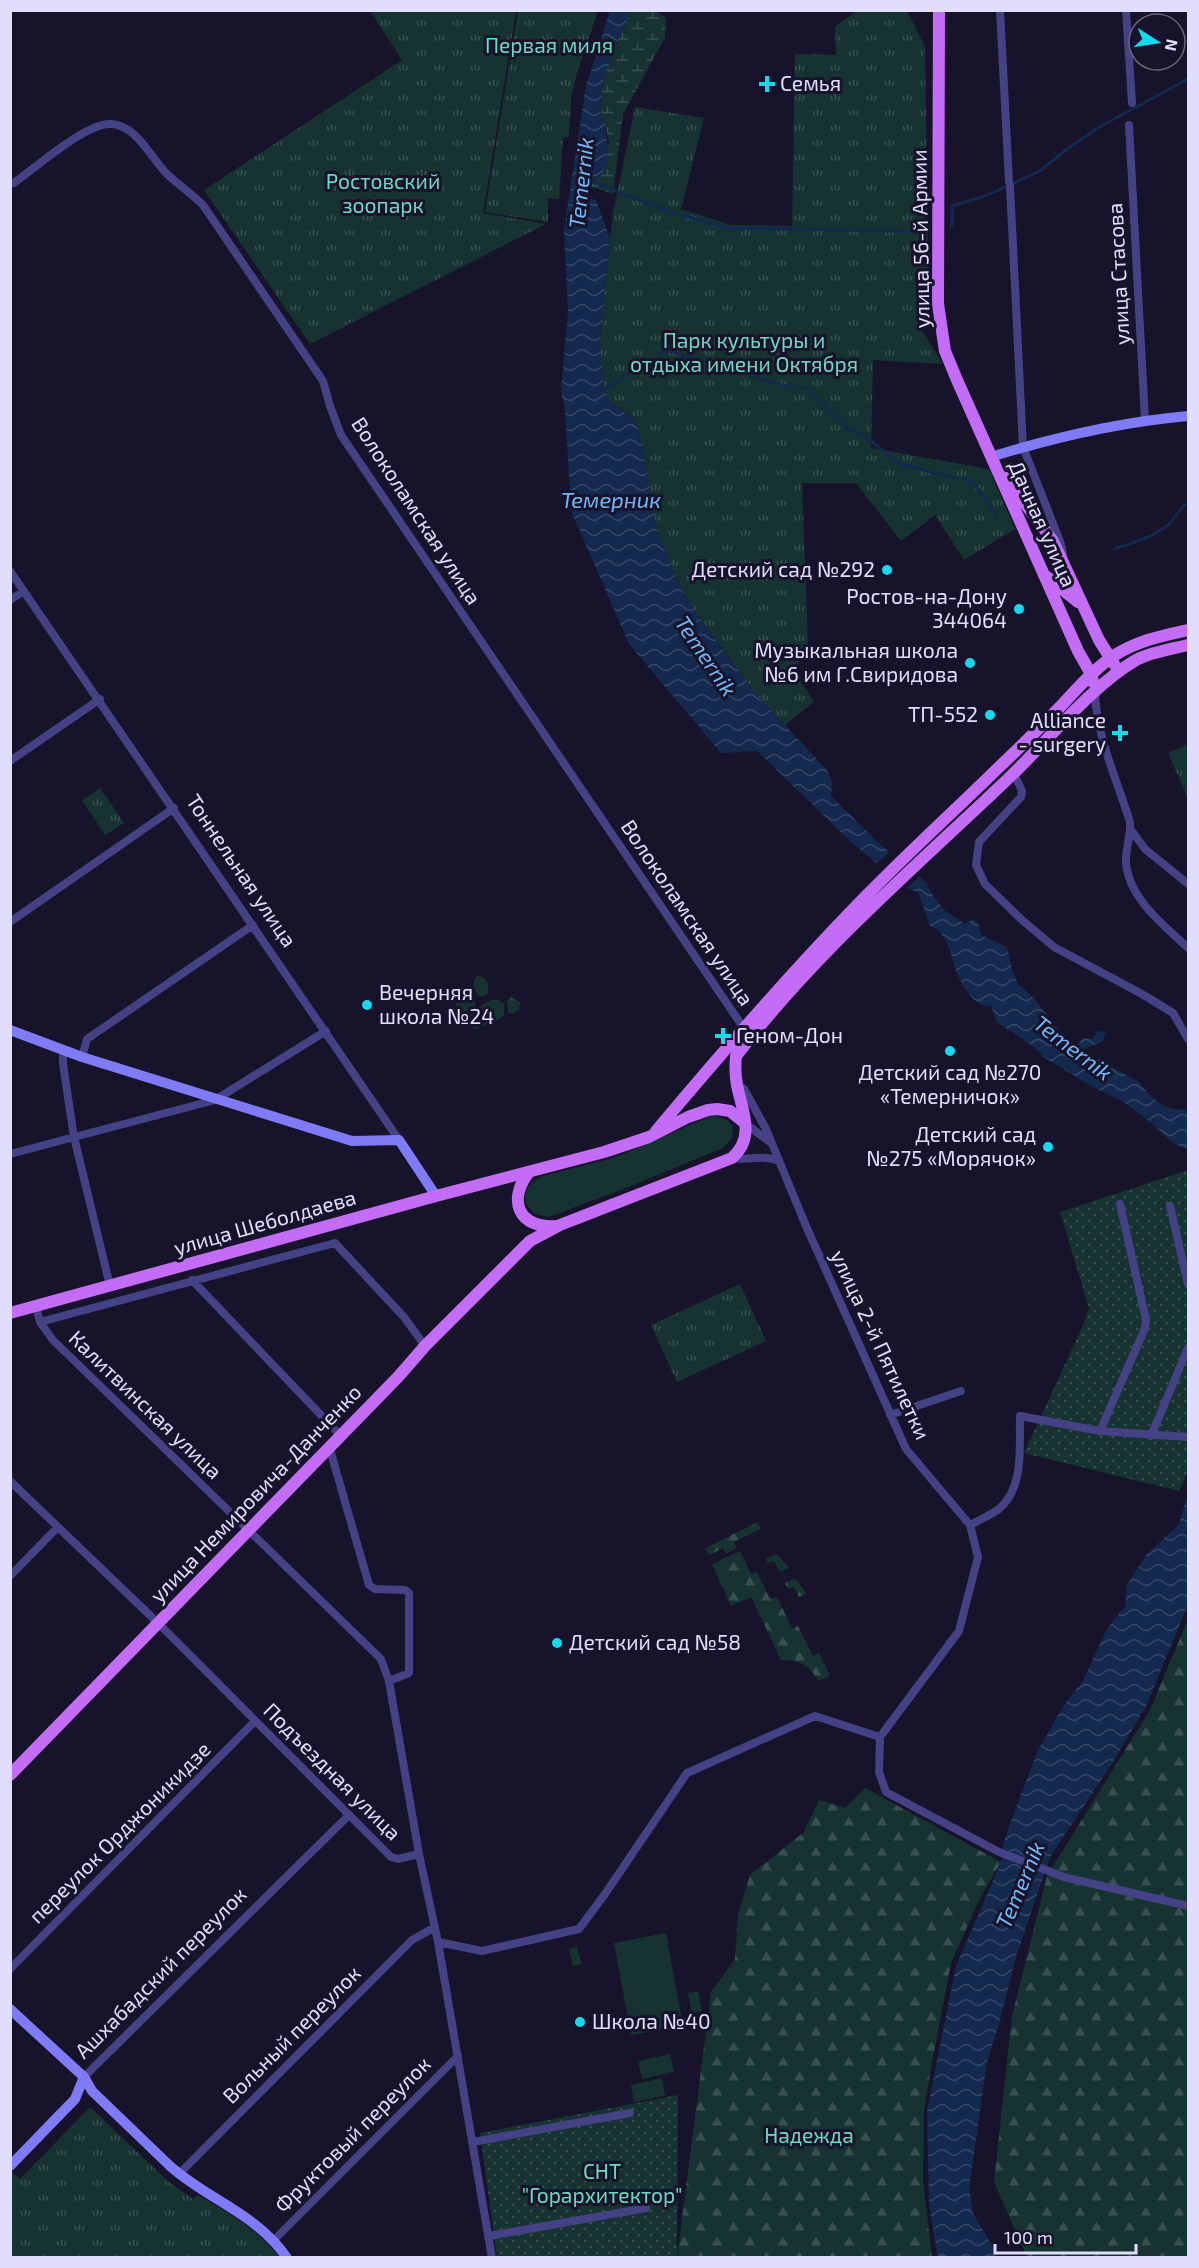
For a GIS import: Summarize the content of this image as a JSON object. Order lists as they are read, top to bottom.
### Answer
{
  "streets": {
    "main road": [
      "улица 56-й Армии",
      "Дачная улица",
      "улица Шеболдаева",
      "улица Немировича-Данченко"
    ],
    "street": [
      "улица Стасова",
      "Волоколамская улица",
      "Тоннельная улица",
      "улица 2-й Пятилетки",
      "Калитвинская улица",
      "Подъездная улица",
      "переулок Орджоникидзе",
      "Ашхабадский переулок",
      "Вольный переулок",
      "Фруктовый переулок"
    ]
  },
  "crossings": [
    ["улица 56-й Армии", "Дачная улица"],
    ["Тоннельная улица", "улица Шеболдаева"],
    ["улица Шеболдаева", "Калитвинская улица"],
    ["Калитвинская улица", "улица Немировича-Данченко"],
    ["Калитвинская улица", "Подъездная улица"],
    ["улица Немировича-Данченко", "Подъездная улица"],
    ["Подъездная улица", "переулок Орджоникидзе"],
    ["Подъездная улица", "Ашхабадский переулок"],
    ["Подъездная улица", "Вольный переулок"],
    ["Подъездная улица", "Фруктовый переулок"]
  ],
  "water": ["Temernik", "Темерник"],
  "parks": [
    "Первая миля",
    "Ростовский зоопарк",
    "Парк культуры и отдыха имени Октября",
    "Надежда",
    "СНТ \"Горархитектор\""
  ],
  "places": {
    "health": ["Семья", "Alliance - surgery", "Геном-Дон"],
    "other": [
      "Детский сад №292",
      "Ростов-на-Дону 344064",
      "Музыкальная школа №6 им Г.Свиридова",
      "ТП-552",
      "Вечерняя школа №24",
      "Детский сад №270 «Темерничок»",
      "Детский сад №275 «Морячок»",
      "Детский сад №58",
      "Школа №40"
    ]
  },
  "scale_bar": "100 m",
  "north": "right"
}
